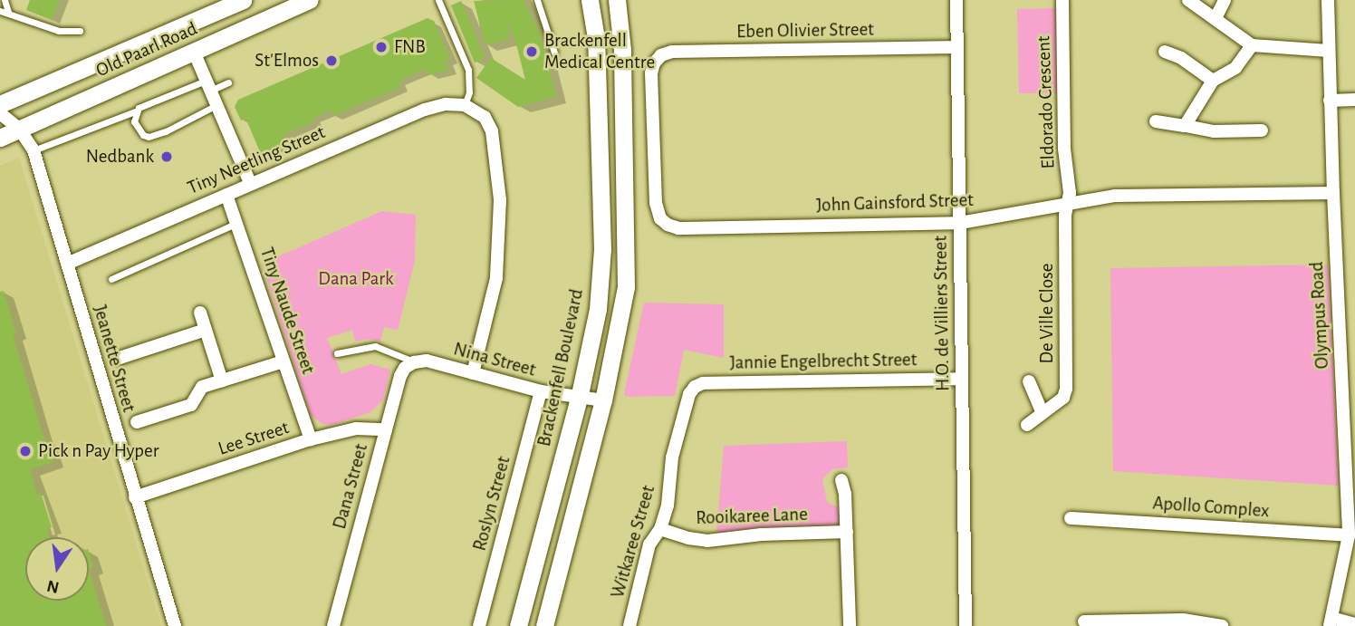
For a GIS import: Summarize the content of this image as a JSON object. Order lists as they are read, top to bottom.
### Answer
{
  "streets": {
    "street": [
      "Eben Olivier Street",
      "Old Paarl Road",
      "Eldorado Crescent",
      "Tiny Neetling Street",
      "John Gainsford Street",
      "Tiny Naude Street",
      "H.O. de Villiers Street",
      "De Ville Close",
      "Olympus Road",
      "Jeanette Street",
      "Nina Street",
      "Jannie Engelbrecht Street",
      "Brackenfell Boulevard",
      "Lee Street",
      "Dana Street",
      "Roslyn Street",
      "Apollo Complex",
      "Rooikaree Lane",
      "Witkaree Street"
    ]
  },
  "crossings": [
    ["Eben Olivier Street", "John Gainsford Street"],
    ["Eben Olivier Street", "H.O. de Villiers Street"],
    ["Old Paarl Road", "Jeanette Street"],
    ["Eldorado Crescent", "John Gainsford Street"],
    ["Eldorado Crescent", "De Ville Close"],
    ["Tiny Neetling Street", "Tiny Naude Street"],
    ["Tiny Neetling Street", "Jeanette Street"],
    ["John Gainsford Street", "H.O. de Villiers Street"],
    ["John Gainsford Street", "De Ville Close"],
    ["John Gainsford Street", "Olympus Road"],
    ["Tiny Naude Street", "Lee Street"],
    ["H.O. de Villiers Street", "Jannie Engelbrecht Street"],
    ["Olympus Road", "Apollo Complex"],
    ["Jeanette Street", "Lee Street"],
    ["Nina Street", "Brackenfell Boulevard"],
    ["Nina Street", "Dana Street"],
    ["Nina Street", "Roslyn Street"],
    ["Jannie Engelbrecht Street", "Witkaree Street"],
    ["Lee Street", "Dana Street"],
    ["Rooikaree Lane", "Witkaree Street"]
  ],
  "parks": ["Dana Park"],
  "places": [
    "FNB",
    "Brackenfell Medical Centre",
    "St'Elmos",
    "Nedbank",
    "Pick n Pay Hyper"
  ],
  "north": "bottom"
}
